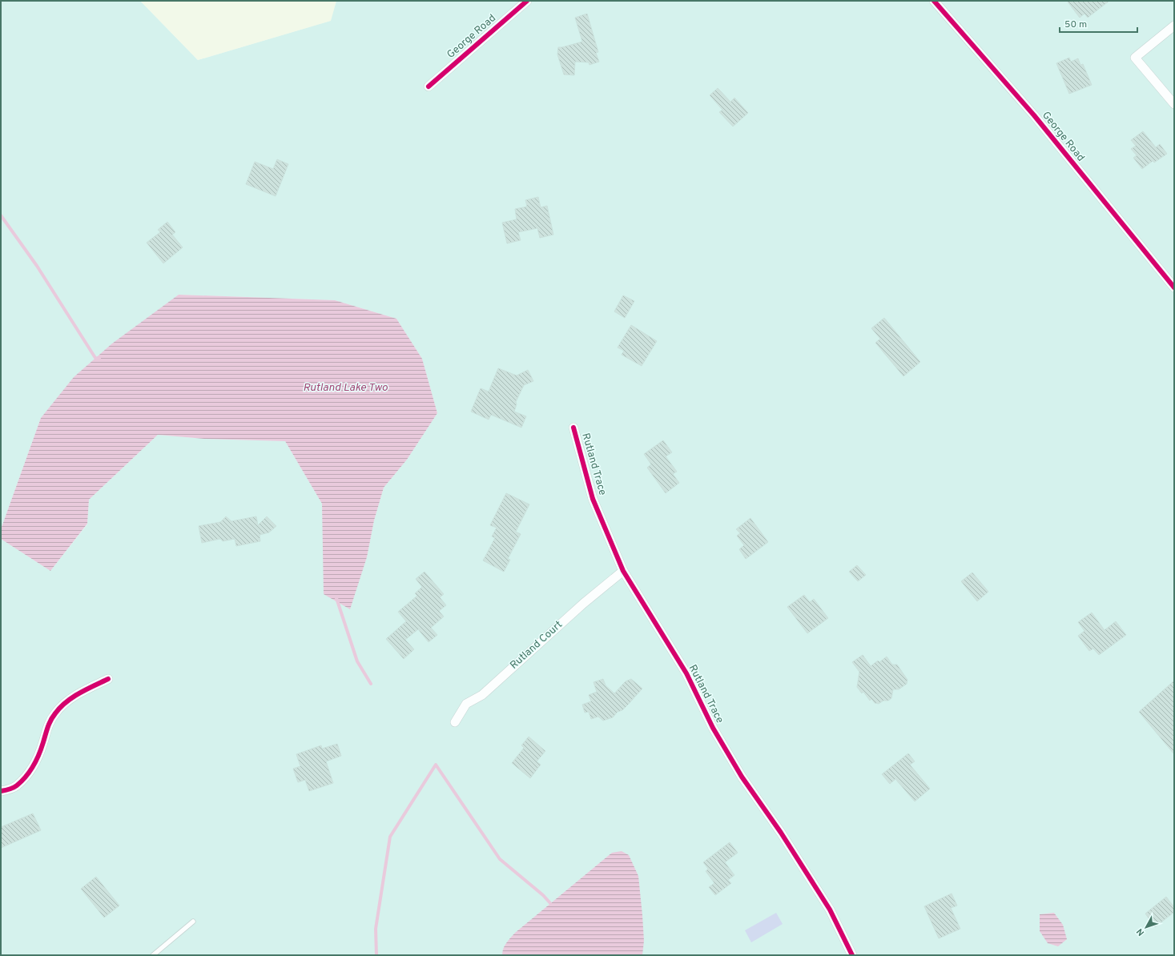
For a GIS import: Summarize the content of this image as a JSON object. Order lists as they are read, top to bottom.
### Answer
{
  "streets": {
    "street": ["George Road", "Rutland Trace", "Rutland Court"]
  },
  "crossings": [
    ["Rutland Trace", "Rutland Court"]
  ],
  "water": ["Rutland Lake Two"],
  "scale_bar": "50 m",
  "north": "bottom left"
}
